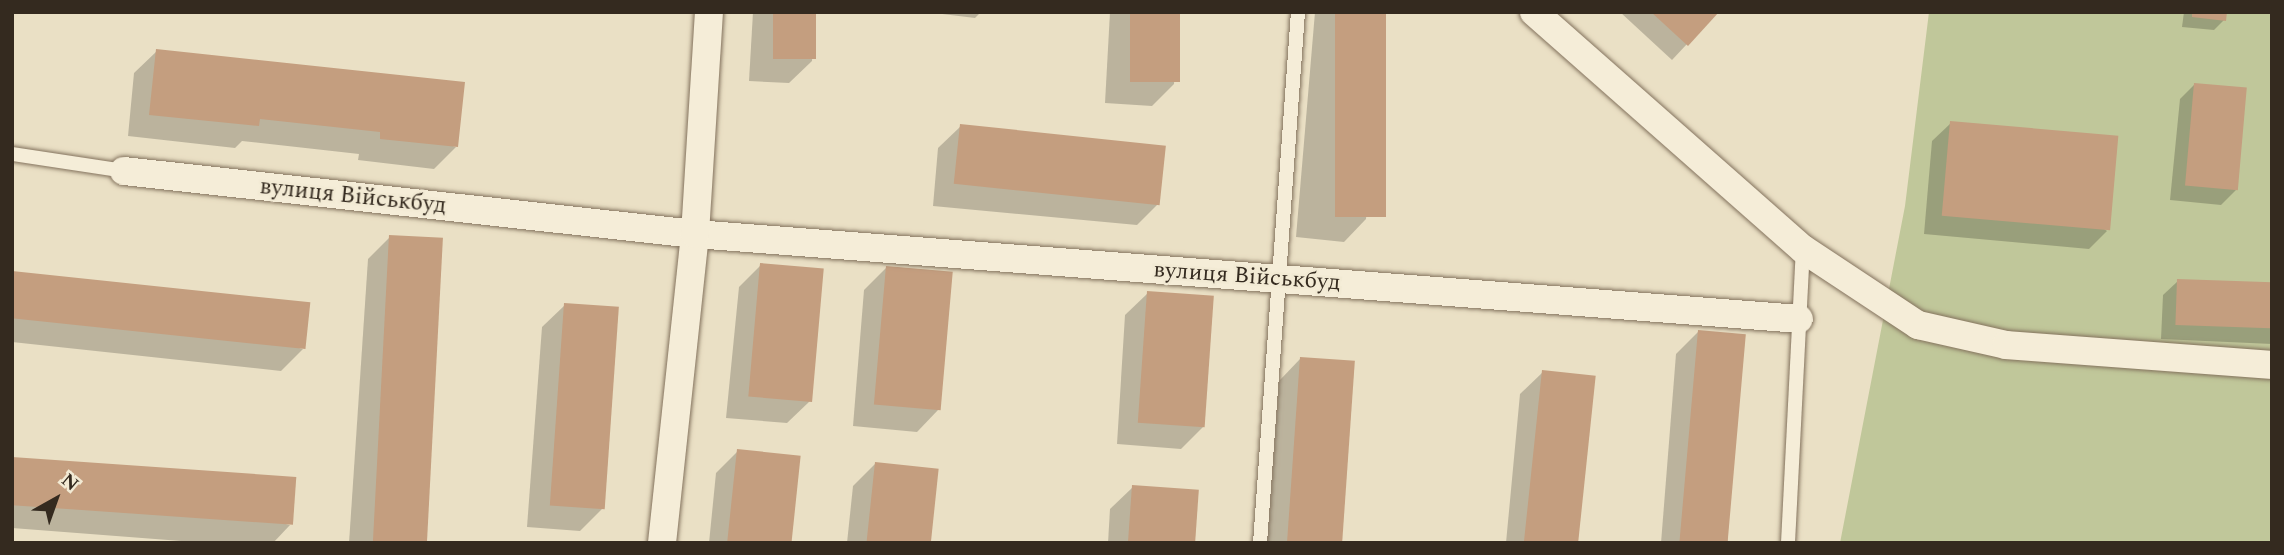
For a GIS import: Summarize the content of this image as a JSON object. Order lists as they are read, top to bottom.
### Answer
{
  "streets": {
    "street": ["вулиця Військбуд"]
  },
  "north": "top right"
}
